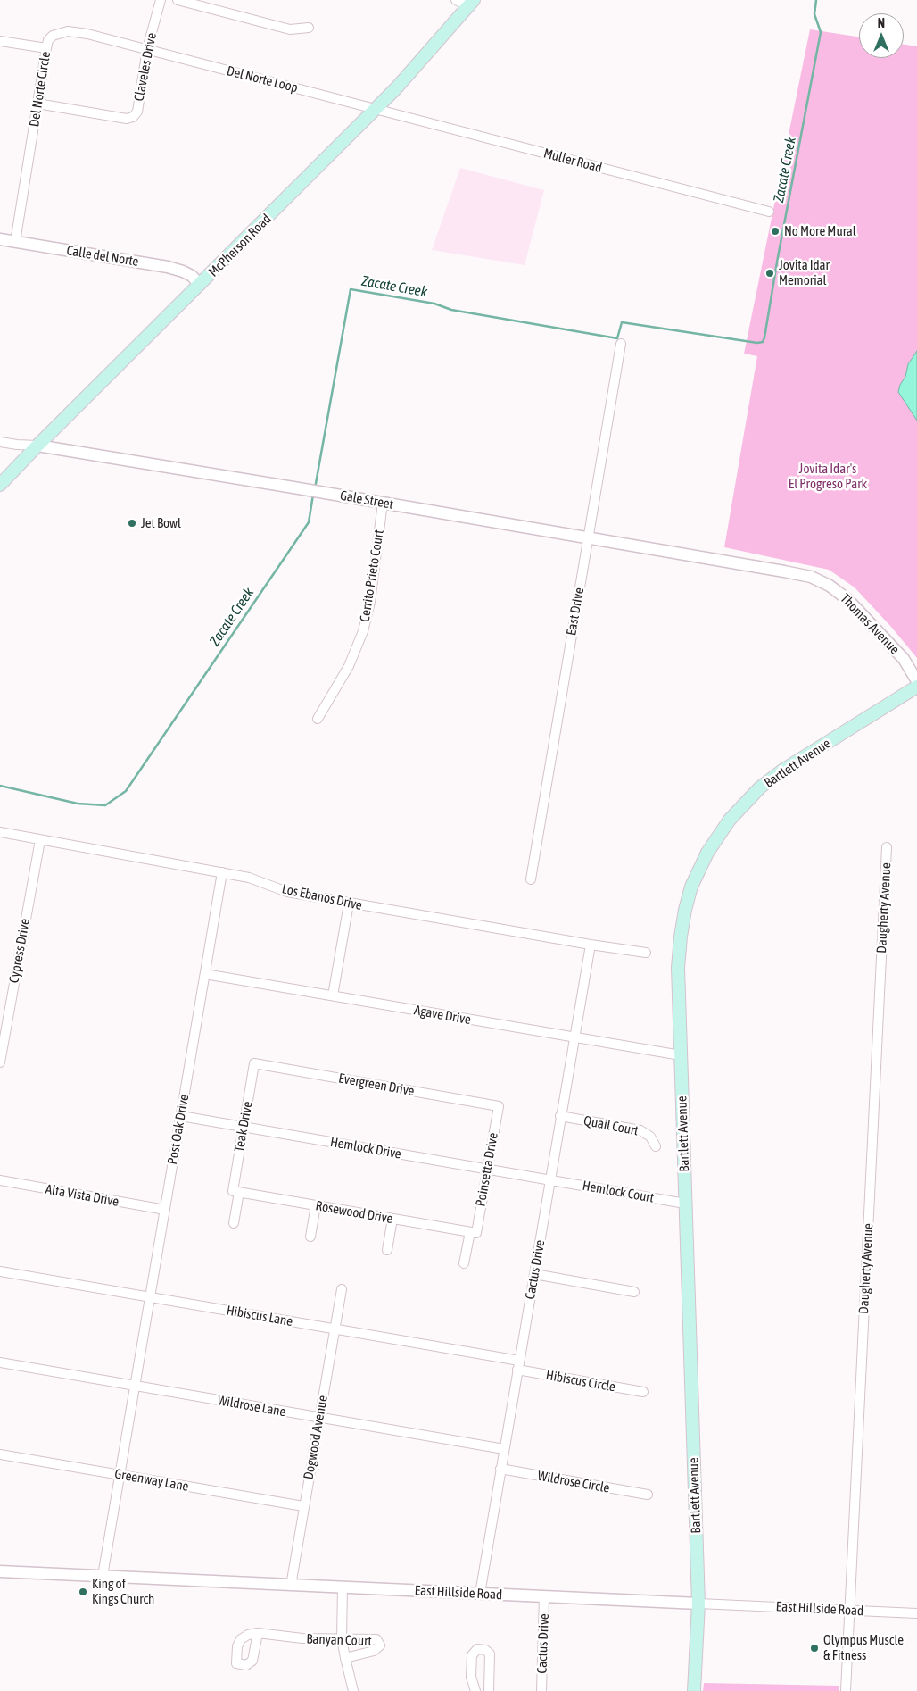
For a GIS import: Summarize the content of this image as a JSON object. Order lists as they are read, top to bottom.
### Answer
{
  "streets": {
    "main road": ["McPherson Road", "Bartlett Avenue"],
    "street": [
      "Claveles Drive",
      "Del Norte Loop",
      "Del Norte Circle",
      "Muller Road",
      "Calle del Norte",
      "Gale Street",
      "Cerrito Prieto Court",
      "East Drive",
      "Thomas Avenue",
      "Los Ebanos Drive",
      "Daugherty Avenue",
      "Cypress Drive",
      "Agave Drive",
      "Evergreen Drive",
      "Quail Court",
      "Teak Drive",
      "Post Oak Drive",
      "Hemlock Drive",
      "Poinsetta Drive",
      "Hemlock Court",
      "Alta Vista Drive",
      "Rosewood Drive",
      "Cactus Drive",
      "Hibiscus Lane",
      "Hibiscus Circle",
      "Wildrose Lane",
      "Dogwood Avenue",
      "Greenway Lane",
      "Wildrose Circle",
      "East Hillside Road",
      "Banyan Court"
    ]
  },
  "crossings": [
    ["Claveles Drive", "Del Norte Loop"],
    ["Claveles Drive", "Del Norte Circle"],
    ["Del Norte Loop", "Del Norte Circle"],
    ["Del Norte Loop", "Muller Road"],
    ["Del Norte Loop", "McPherson Road"],
    ["Del Norte Circle", "Calle del Norte"],
    ["Muller Road", "McPherson Road"],
    ["McPherson Road", "Calle del Norte"],
    ["McPherson Road", "Gale Street"],
    ["Gale Street", "Cerrito Prieto Court"],
    ["Gale Street", "East Drive"],
    ["Gale Street", "Thomas Avenue"],
    ["Bartlett Avenue", "Agave Drive"],
    ["Bartlett Avenue", "Hemlock Court"],
    ["Bartlett Avenue", "East Hillside Road"],
    ["Los Ebanos Drive", "Cypress Drive"],
    ["Los Ebanos Drive", "Post Oak Drive"],
    ["Los Ebanos Drive", "Cactus Drive"],
    ["Daugherty Avenue", "East Hillside Road"],
    ["Agave Drive", "Post Oak Drive"],
    ["Agave Drive", "Cactus Drive"],
    ["Evergreen Drive", "Teak Drive"],
    ["Evergreen Drive", "Poinsetta Drive"],
    ["Quail Court", "Cactus Drive"],
    ["Teak Drive", "Hemlock Drive"],
    ["Teak Drive", "Rosewood Drive"],
    ["Post Oak Drive", "Hemlock Drive"],
    ["Post Oak Drive", "Alta Vista Drive"],
    ["Post Oak Drive", "Hibiscus Lane"],
    ["Post Oak Drive", "Wildrose Lane"],
    ["Post Oak Drive", "Greenway Lane"],
    ["Post Oak Drive", "East Hillside Road"],
    ["Hemlock Drive", "Poinsetta Drive"],
    ["Hemlock Drive", "Hemlock Court"],
    ["Hemlock Drive", "Cactus Drive"],
    ["Poinsetta Drive", "Rosewood Drive"],
    ["Hemlock Court", "Cactus Drive"],
    ["Cactus Drive", "Hibiscus Lane"],
    ["Cactus Drive", "Hibiscus Circle"],
    ["Cactus Drive", "Wildrose Lane"],
    ["Cactus Drive", "Wildrose Circle"],
    ["Cactus Drive", "East Hillside Road"],
    ["Hibiscus Lane", "Hibiscus Circle"],
    ["Hibiscus Lane", "Dogwood Avenue"],
    ["Wildrose Lane", "Dogwood Avenue"],
    ["Dogwood Avenue", "Greenway Lane"],
    ["Dogwood Avenue", "East Hillside Road"]
  ],
  "water": ["Zacate Creek"],
  "parks": ["Jovita Idar's El Progreso Park"],
  "places": [
    "No More Mural",
    "Jovita Idar Memorial",
    "Jet Bowl",
    "King of Kings Church",
    "Olympus Muscle & Fitness"
  ],
  "north": "top"
}
